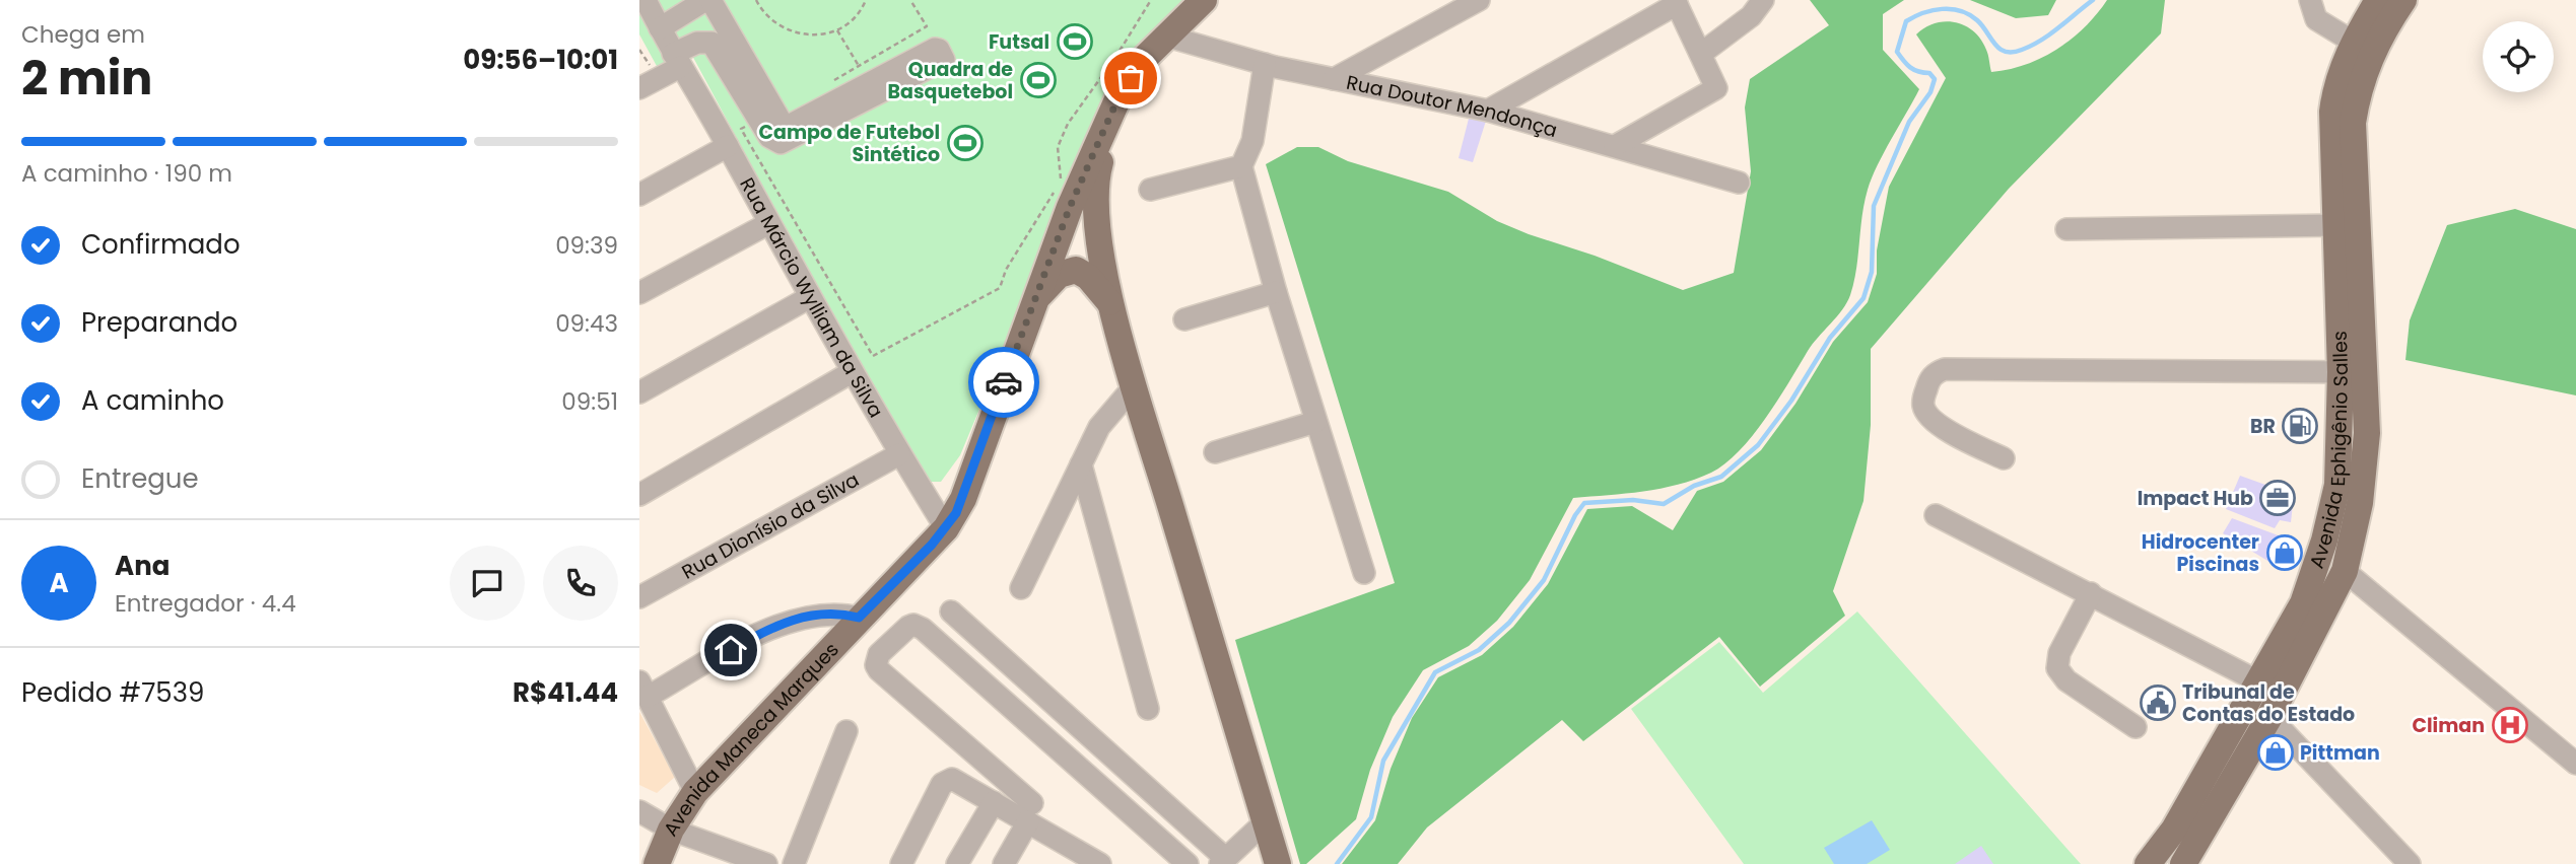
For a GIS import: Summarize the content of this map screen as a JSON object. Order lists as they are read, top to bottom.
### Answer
{
  "streets": {
    "main road": ["Avenida Ephigênio Salles", "Avenida Maneca Marques"],
    "street": ["Rua Doutor Mendonça", "Rua Márcio Wylliam da Silva", "Rua Dionísio da Silva"]
  },
  "crossings": [
    ["Rua Doutor Mendonça", "Avenida Maneca Marques"],
    ["Rua Márcio Wylliam da Silva", "Rua Dionísio da Silva"],
    ["Rua Márcio Wylliam da Silva", "Avenida Maneca Marques"]
  ],
  "places": {
    "sports": ["Futsal", "Quadra de Basquetebol", "Campo de Futebol Sintético"],
    "fuel station": ["BR"],
    "office": ["Impact Hub"],
    "shop": ["Hidrocenter Piscinas", "Pittman"],
    "public building": ["Tribunal de Contas do Estado"],
    "hospital": ["Climan"]
  },
  "page": {
    "heading": ["2 min", "Chega em", "09:56–10:01"],
    "panel": [
      "Ana",
      "Entregador · 4.4",
      "Pedido #7539",
      "R$41.44"
    ],
    "bar": "A caminho · 190 m",
    "list": [
      ["Confirmado", "09:39"],
      ["Preparando", "09:43"],
      ["A caminho", "09:51"],
      "Entregue"
    ],
    "round": "A"
  }
}
